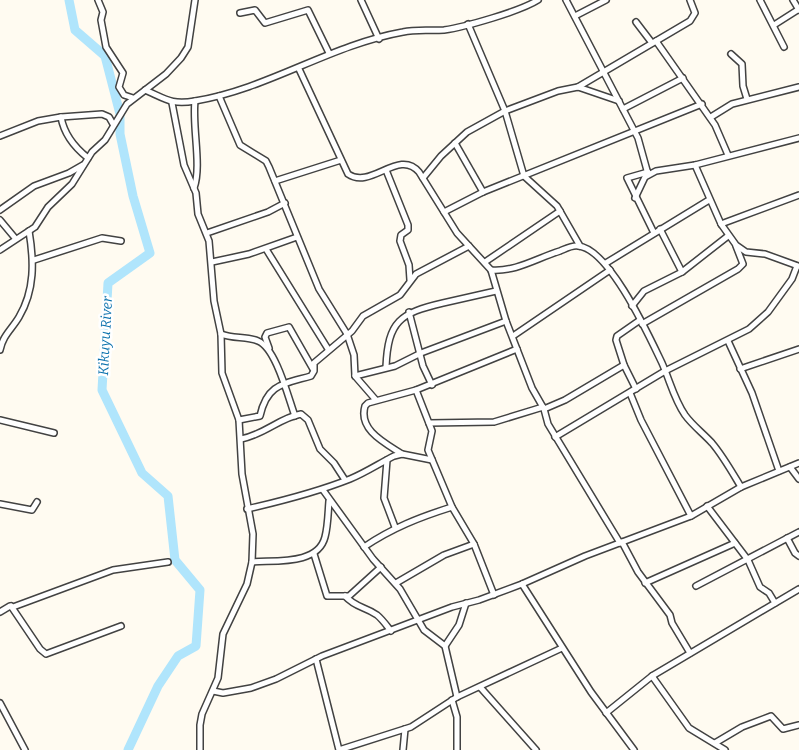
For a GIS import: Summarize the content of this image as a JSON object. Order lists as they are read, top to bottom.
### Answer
{
  "water": ["Kikuyu River"]
}
